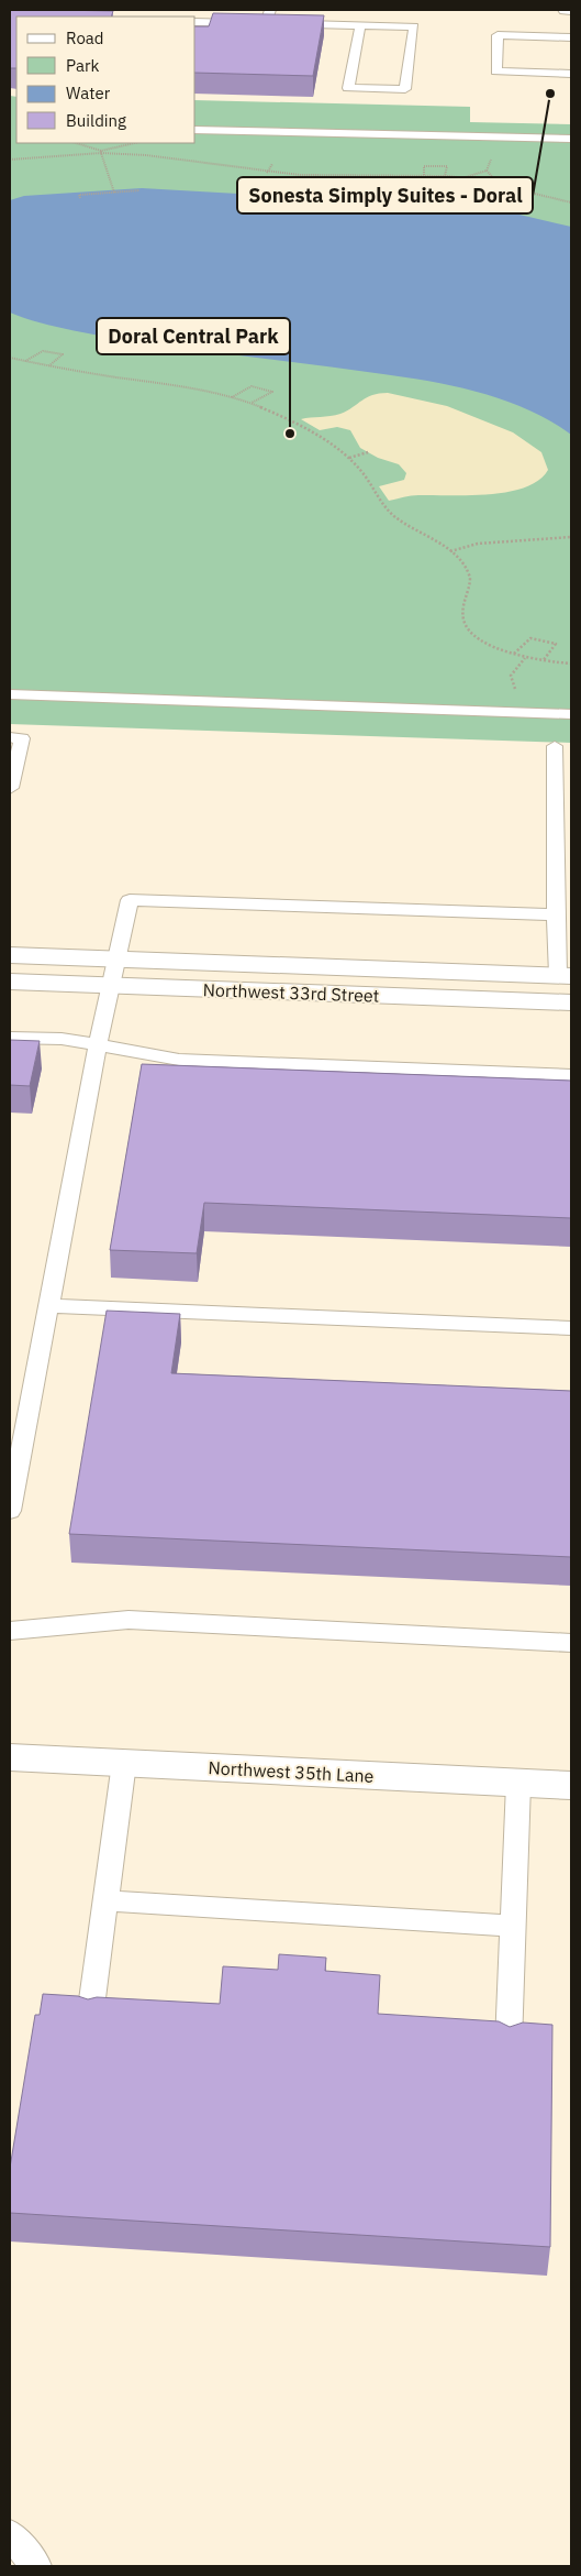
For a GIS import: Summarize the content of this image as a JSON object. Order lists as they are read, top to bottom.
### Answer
{
  "streets": {
    "street": ["Northwest 33rd Street", "Northwest 35th Lane"]
  },
  "places": ["Sonesta Simply Suites - Doral", "Doral Central Park"],
  "legend": [
    "Road",
    "Park",
    "Water",
    "Building"
  ]
}
